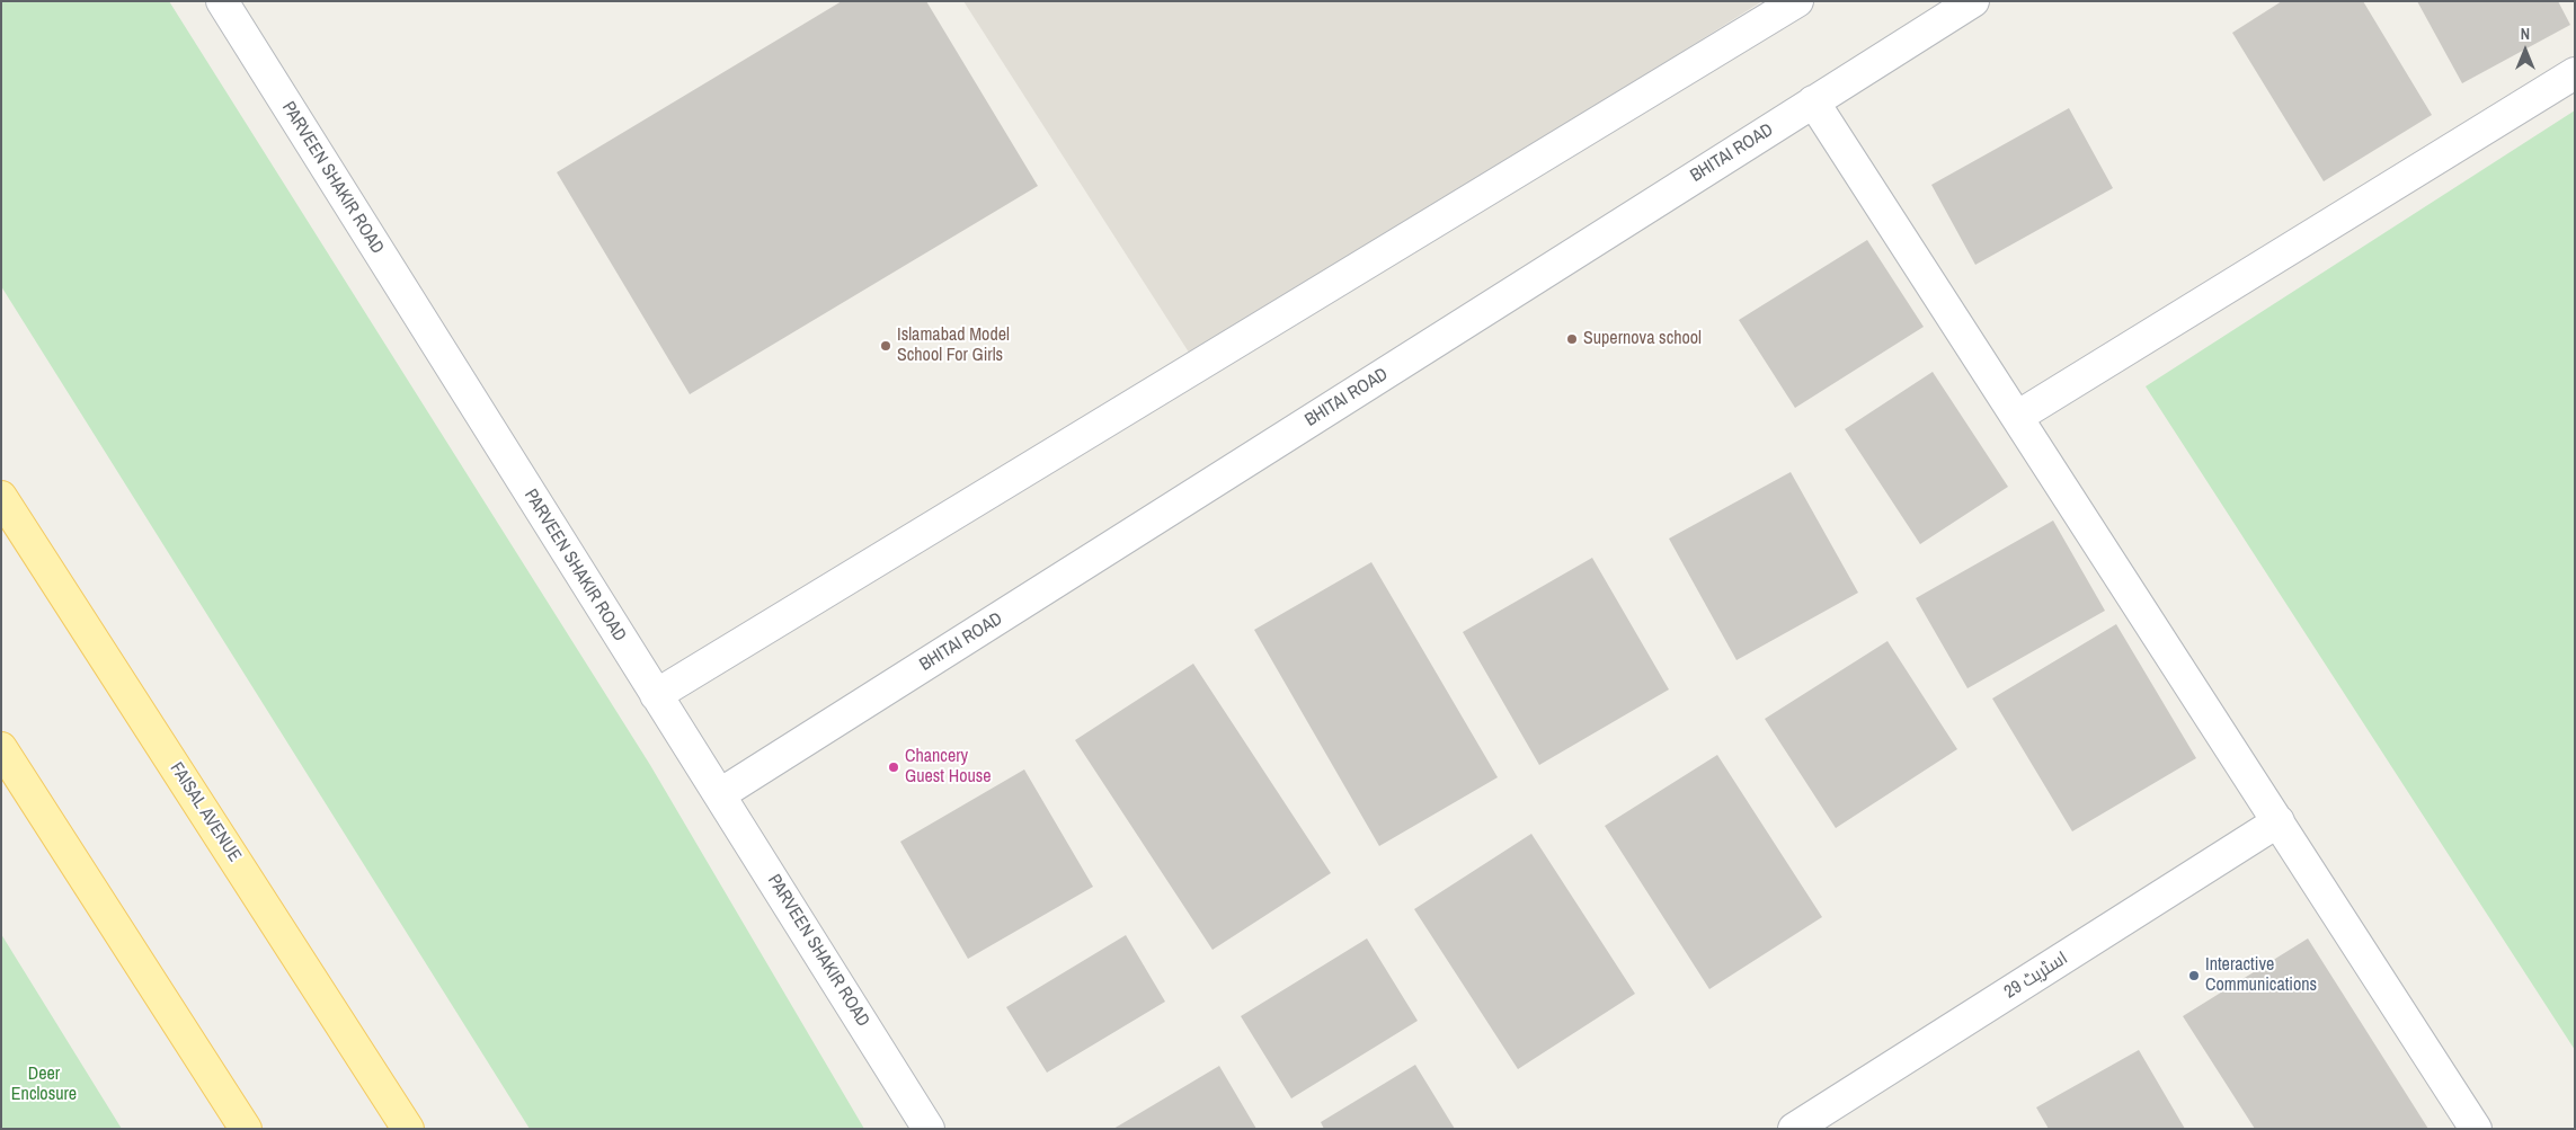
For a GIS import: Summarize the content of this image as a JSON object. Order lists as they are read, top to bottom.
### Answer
{
  "streets": {
    "main road": ["FAISAL AVENUE"],
    "street": ["BHITAI ROAD", "PARVEEN SHAKIR ROAD", "اسٹریٹ 29"]
  },
  "crossings": [
    ["BHITAI ROAD", "PARVEEN SHAKIR ROAD"]
  ],
  "parks": ["Deer Enclosure"],
  "places": [
    "Supernova school",
    "Islamabad Model School For Girls",
    "Chancery Guest House",
    "Interactive Communications"
  ],
  "north": "top"
}
